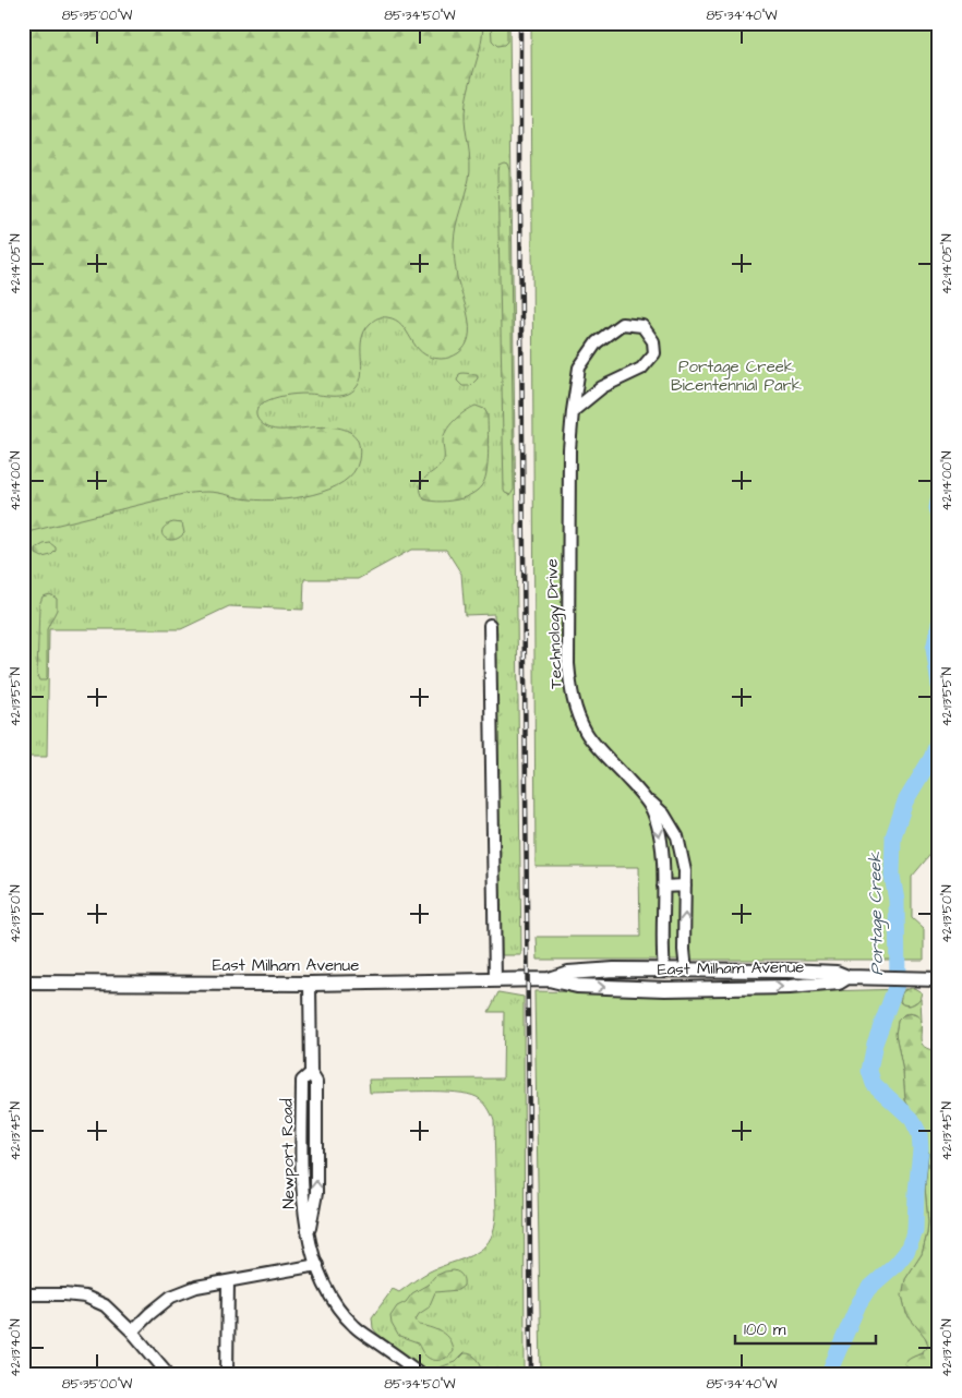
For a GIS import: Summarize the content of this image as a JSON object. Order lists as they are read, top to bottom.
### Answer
{
  "streets": {
    "street": ["Technology Drive", "East Milham Avenue", "Newport Road"]
  },
  "crossings": [
    ["Technology Drive", "East Milham Avenue"],
    ["East Milham Avenue", "Newport Road"]
  ],
  "water": ["Portage Creek"],
  "parks": ["Portage Creek Bicentennial Park"],
  "scale_bar": "100 m",
  "coordinates": [
    "85°35'00\"W",
    "85°34'50\"W",
    "85°34'40\"W",
    "42°14'05\"N",
    "42°14'00\"N",
    "42°13'55\"N",
    "42°13'50\"N",
    "42°13'45\"N",
    "42°13'40\"N"
  ]
}
